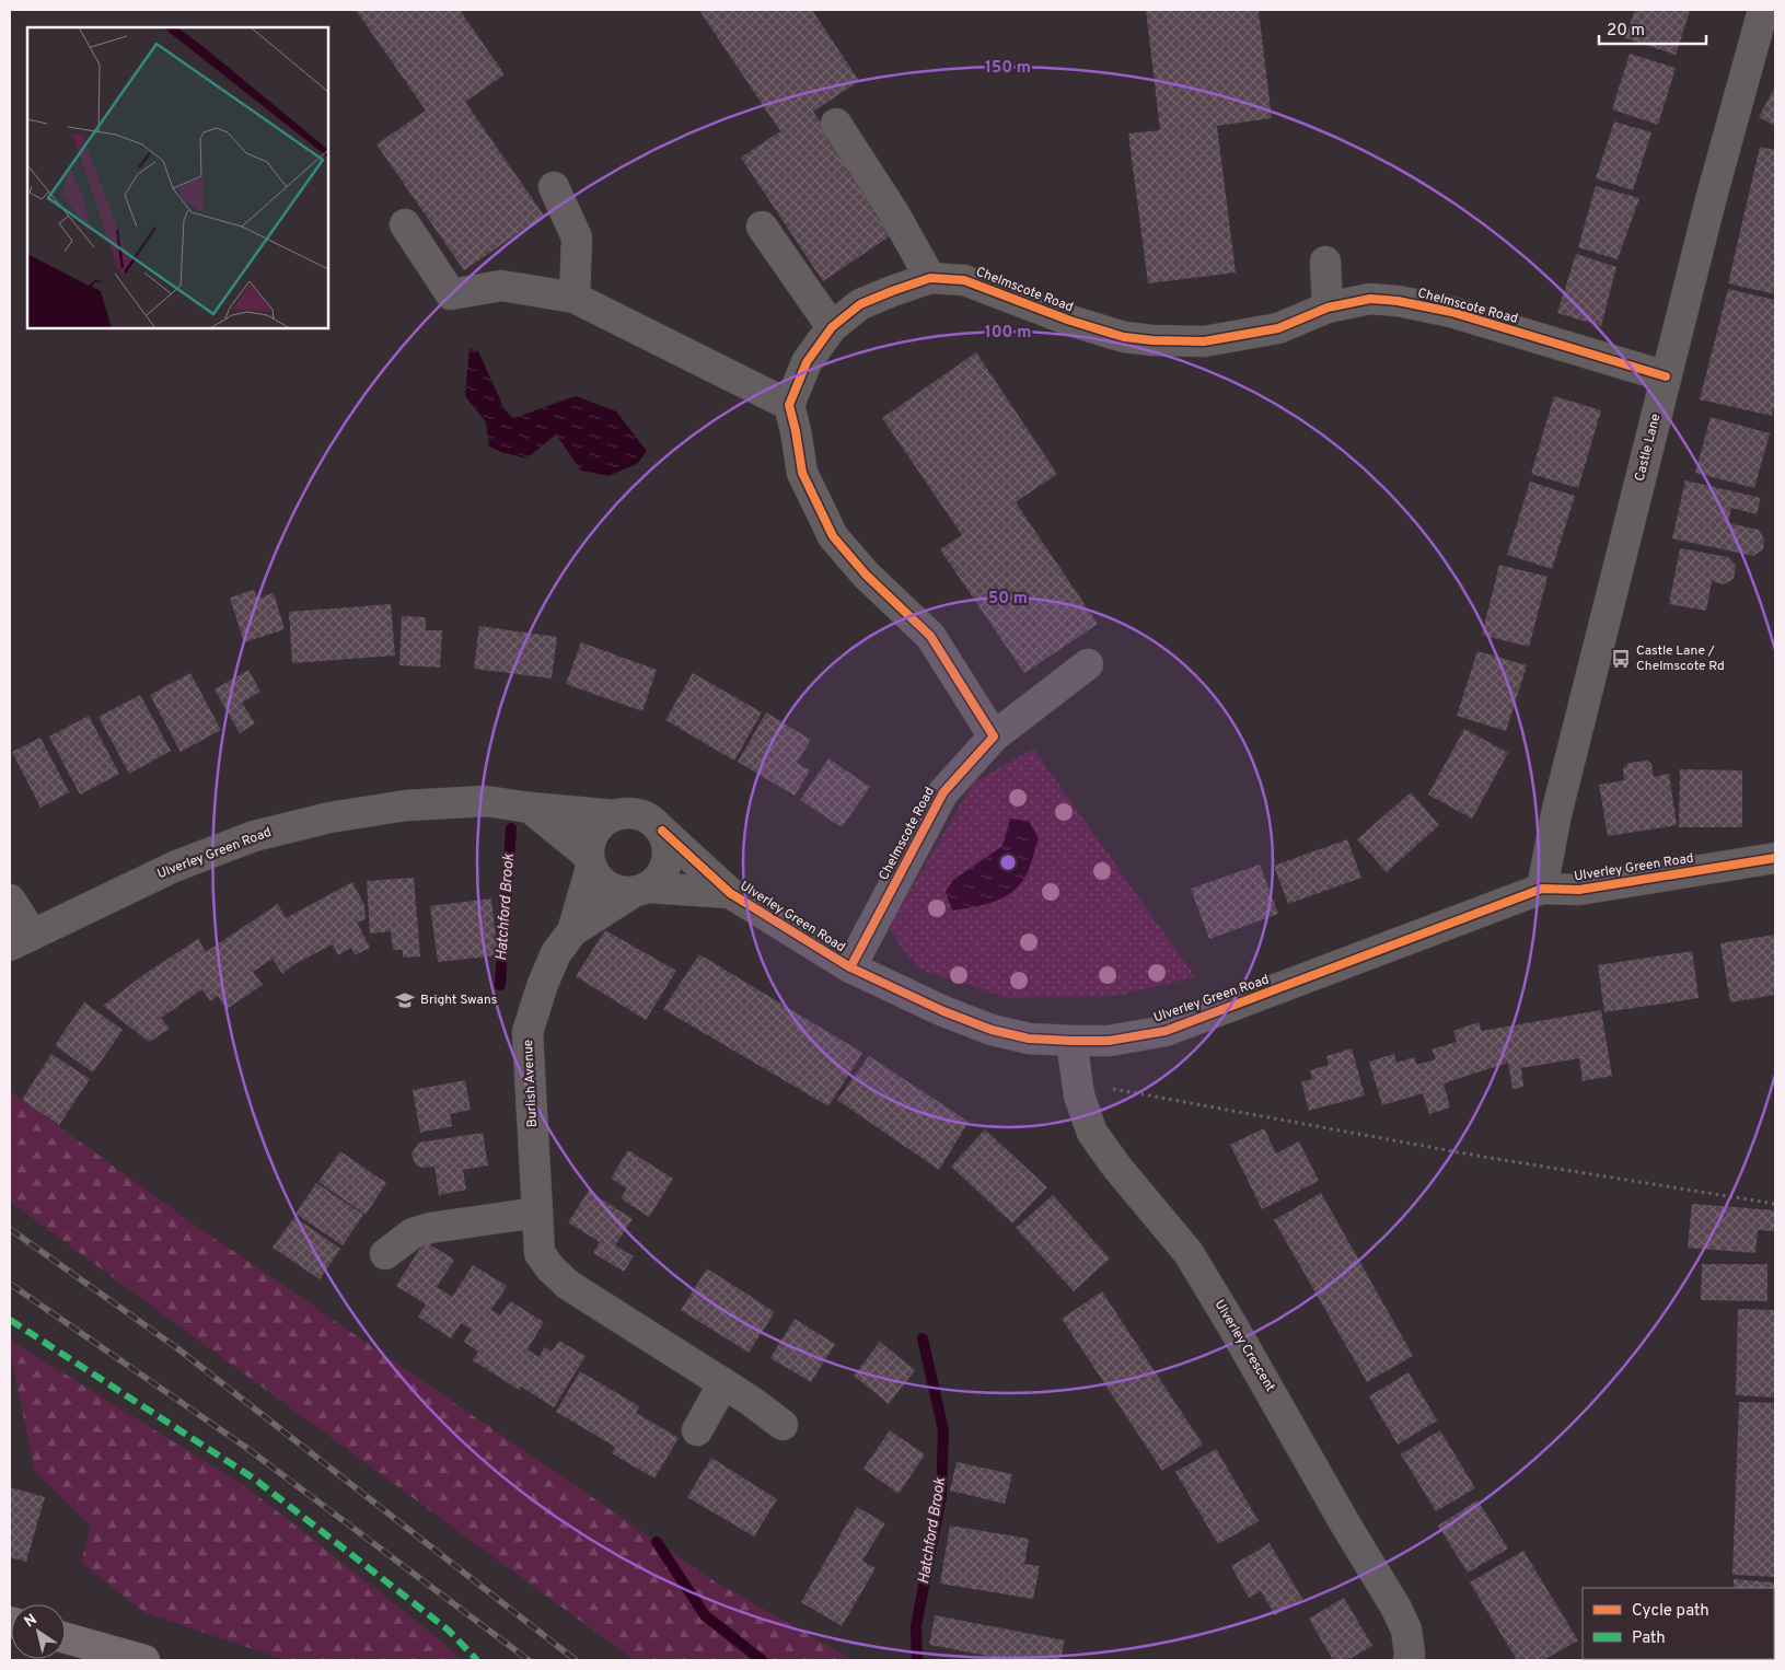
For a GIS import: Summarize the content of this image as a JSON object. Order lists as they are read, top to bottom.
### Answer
{
  "streets": {
    "street": [
      "Chelmscote Road",
      "Castle Lane",
      "Ulverley Green Road",
      "Burlish Avenue",
      "Ulverley Crescent"
    ]
  },
  "crossings": [
    ["Chelmscote Road", "Castle Lane"],
    ["Chelmscote Road", "Ulverley Green Road"],
    ["Castle Lane", "Ulverley Green Road"],
    ["Ulverley Green Road", "Burlish Avenue"],
    ["Ulverley Green Road", "Ulverley Crescent"]
  ],
  "water": ["Hatchford Brook"],
  "places": {
    "bus stop": ["Castle Lane / Chelmscote Rd"],
    "school or university": ["Bright Swans"]
  },
  "legend": ["Cycle path", "Path"],
  "scale_bar": "20 m",
  "north": "top left",
  "rings": ["150 m", "100 m", "50 m"]
}
